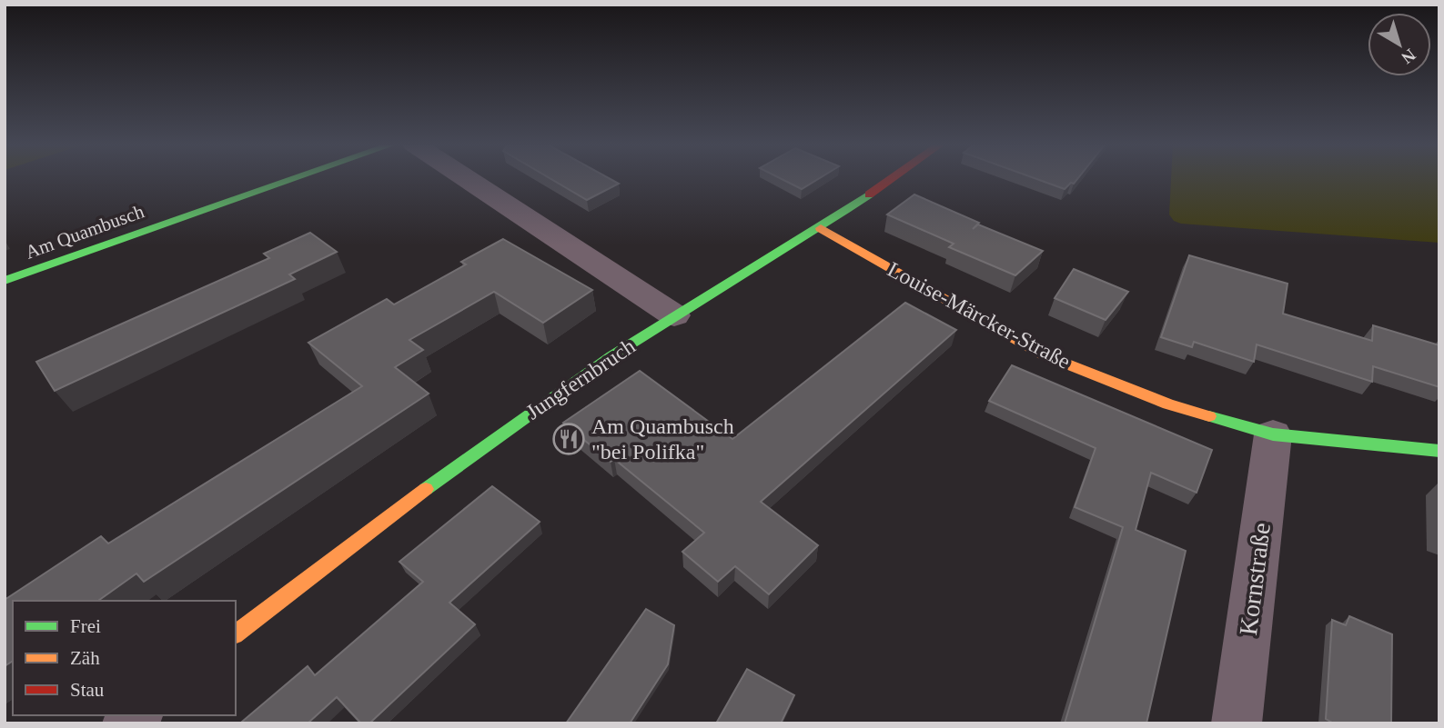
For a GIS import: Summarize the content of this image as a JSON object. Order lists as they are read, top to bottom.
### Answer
{
  "streets": {
    "street": [
      "Am Quambusch",
      "Louise-Märcker-Straße",
      "Jungfernbruch",
      "Kornstraße"
    ]
  },
  "crossings": [
    ["Louise-Märcker-Straße", "Jungfernbruch"],
    ["Louise-Märcker-Straße", "Kornstraße"]
  ],
  "places": {
    "restaurant": ["Am Quambusch \"bei Polifka\""]
  },
  "legend": ["Frei", "Zäh", "Stau"],
  "north": "bottom right"
}
